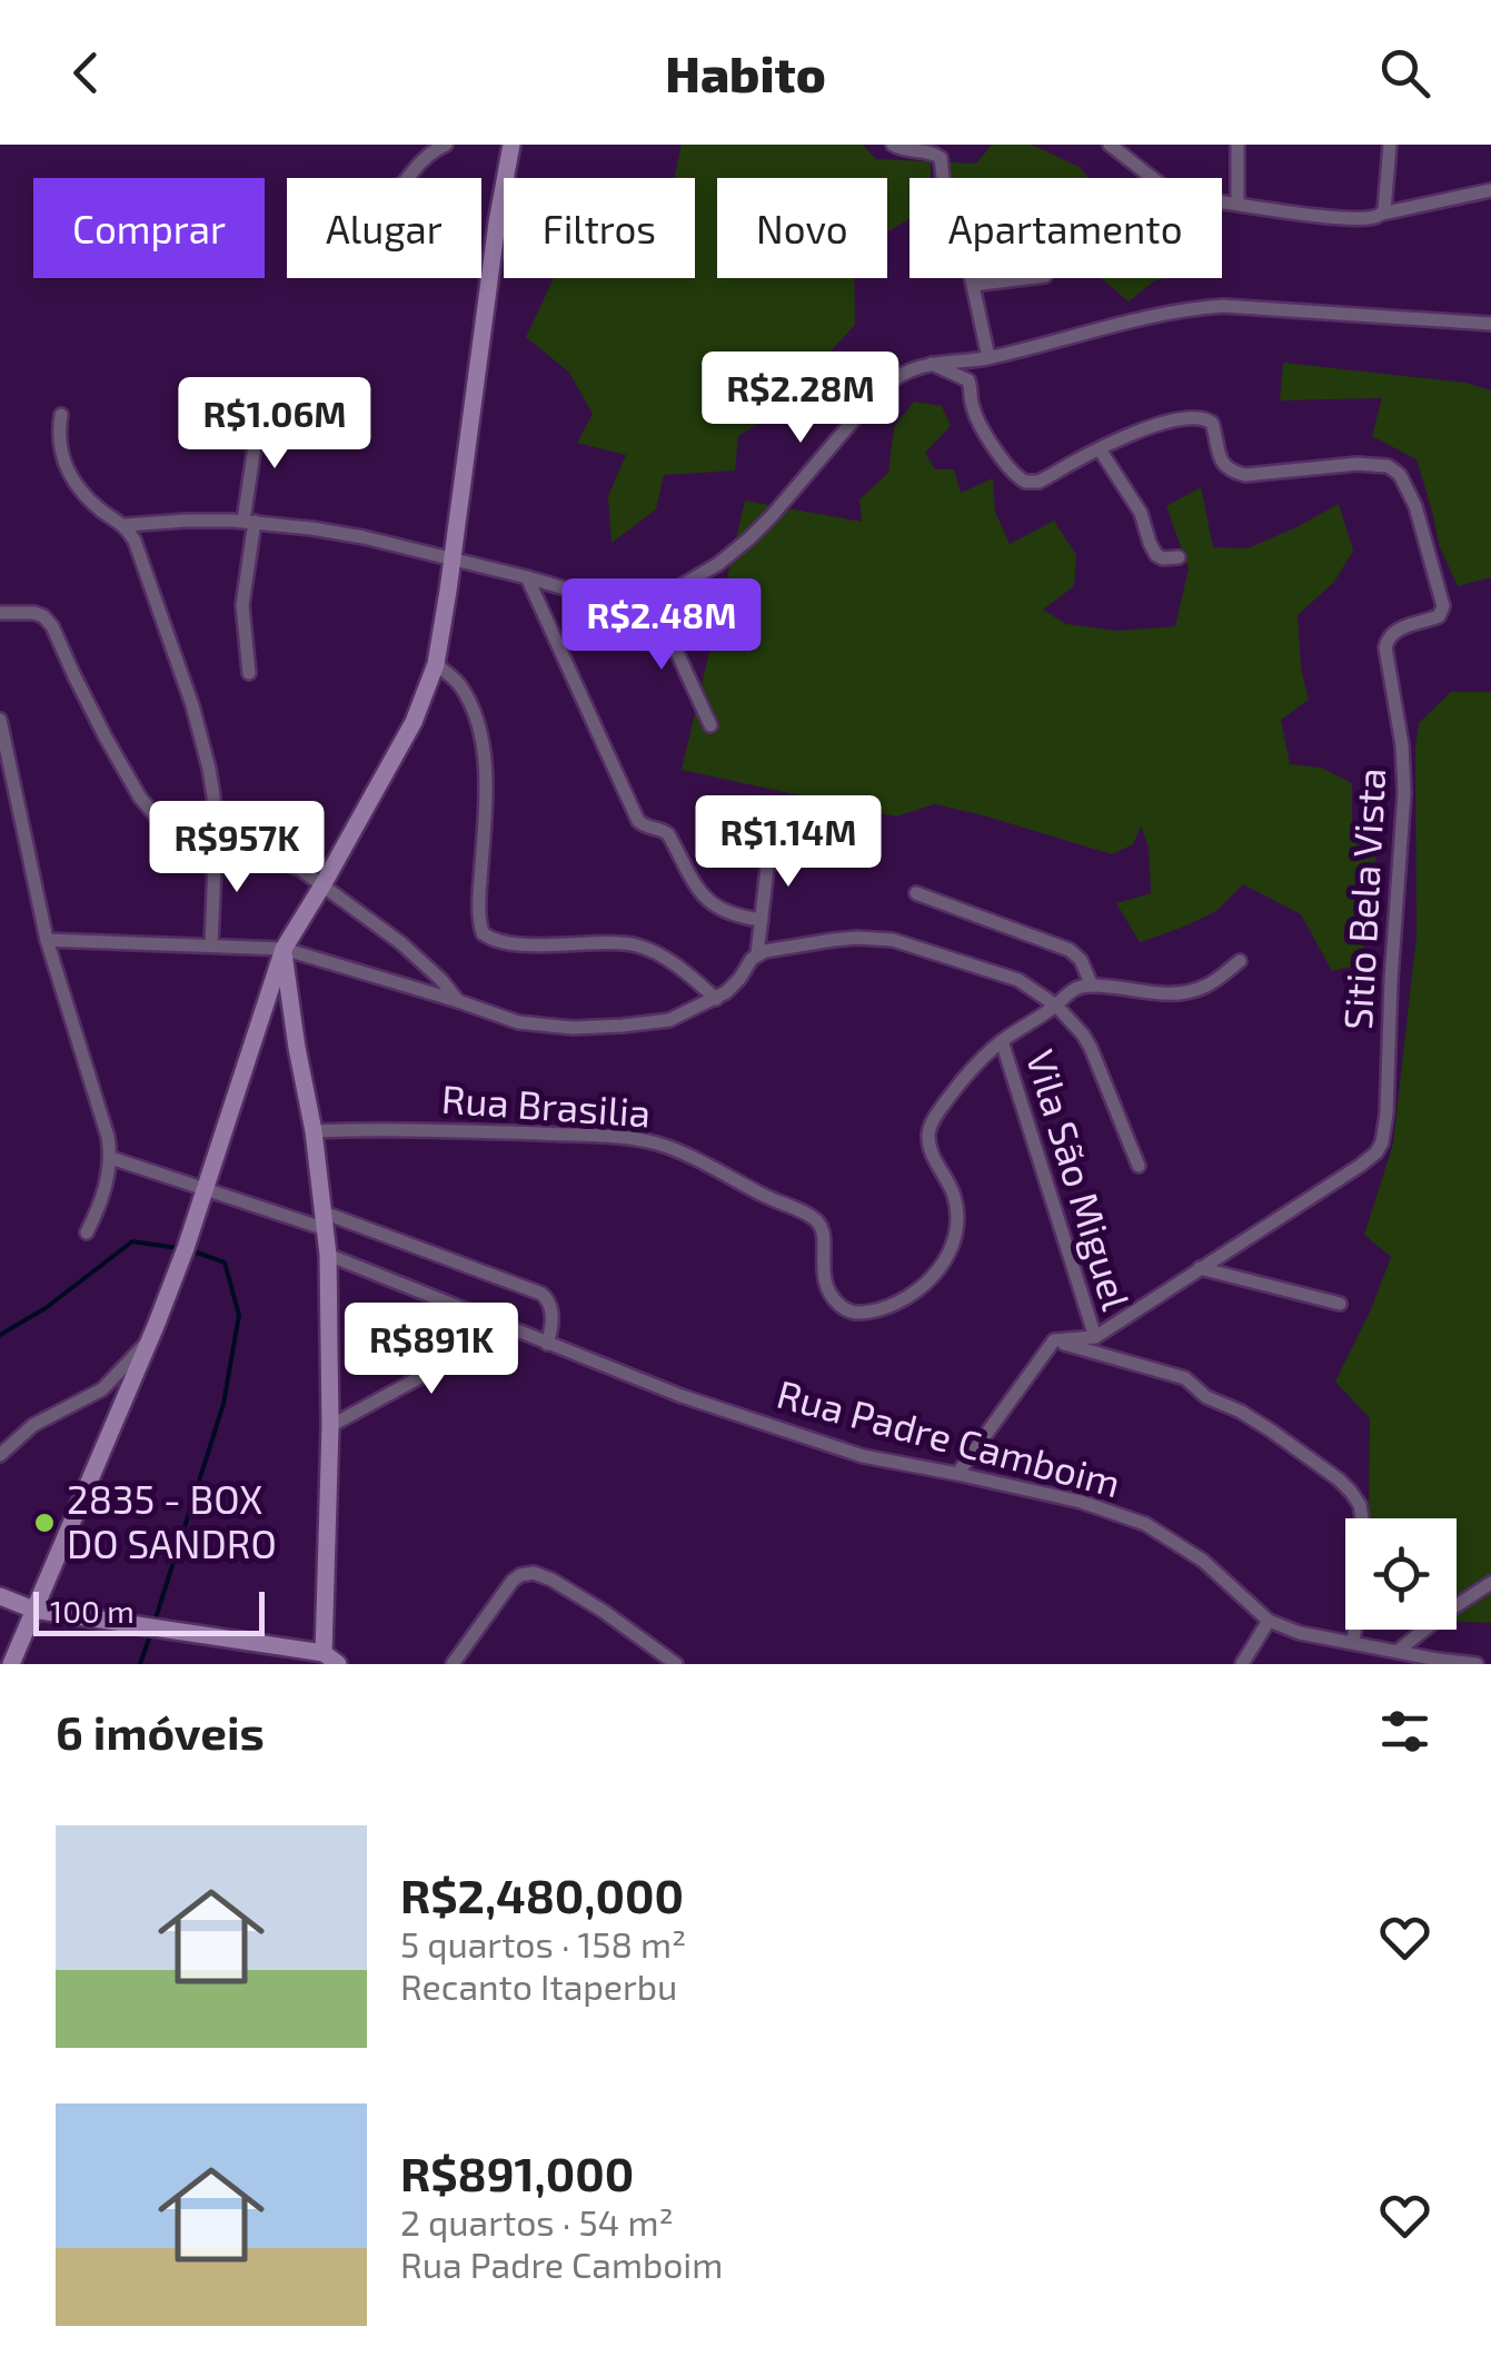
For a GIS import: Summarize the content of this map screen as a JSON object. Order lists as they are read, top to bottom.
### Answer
{
  "streets": {
    "street": [
      "Sitio Bela Vista",
      "Rua Brasilia",
      "Vila São Miguel",
      "Rua Padre Camboim"
    ]
  },
  "crossings": [
    ["Sitio Bela Vista", "Vila São Miguel"],
    ["Rua Brasilia", "Vila São Miguel"]
  ],
  "places": ["2835 - BOX DO SANDRO"],
  "scale_bar": "100 m",
  "page": {
    "header": "Habito",
    "chip": [
      "Comprar",
      "Alugar",
      "Filtros",
      "Novo",
      "Apartamento"
    ],
    "price": [
      "R$2.28M",
      "R$1.06M",
      "R$2.48M",
      "R$1.14M",
      "R$957K",
      "R$891K"
    ],
    "scale": "100 m",
    "heading": "6 imóveis",
    "list": [
      {
        "name": "R$2,480,000",
        "note": "5 quartos · 158 m² · Recanto Itaperbu"
      },
      {
        "name": "R$891,000",
        "note": "2 quartos · 54 m² · Rua Padre Camboim"
      }
    ]
  }
}
